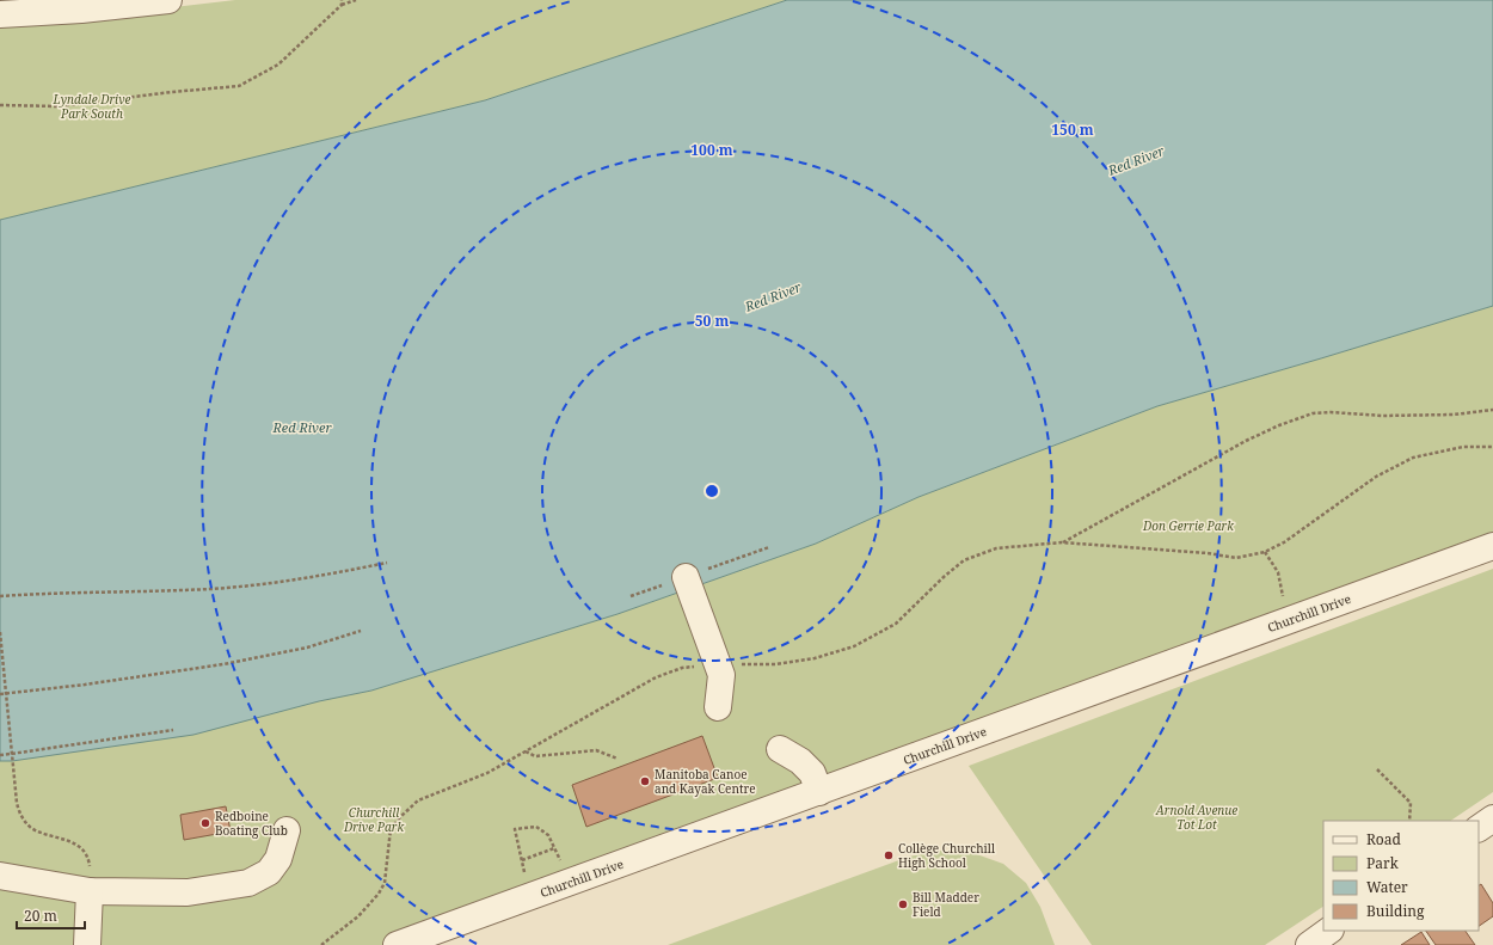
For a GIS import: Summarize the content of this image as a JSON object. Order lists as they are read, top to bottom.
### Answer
{
  "streets": {
    "street": ["Churchill Drive"]
  },
  "water": ["Red River"],
  "parks": [
    "Lyndale Drive Park South",
    "Don Gerrie Park",
    "Arnold Avenue Tot Lot",
    "Churchill Drive Park"
  ],
  "places": [
    "Manitoba Canoe and Kayak Centre",
    "Redboine Boating Club",
    "Collège Churchill High School",
    "Bill Madder Field"
  ],
  "legend": [
    "Road",
    "Park",
    "Water",
    "Building"
  ],
  "scale_bar": "20 m",
  "rings": ["150 m", "100 m", "50 m"]
}
